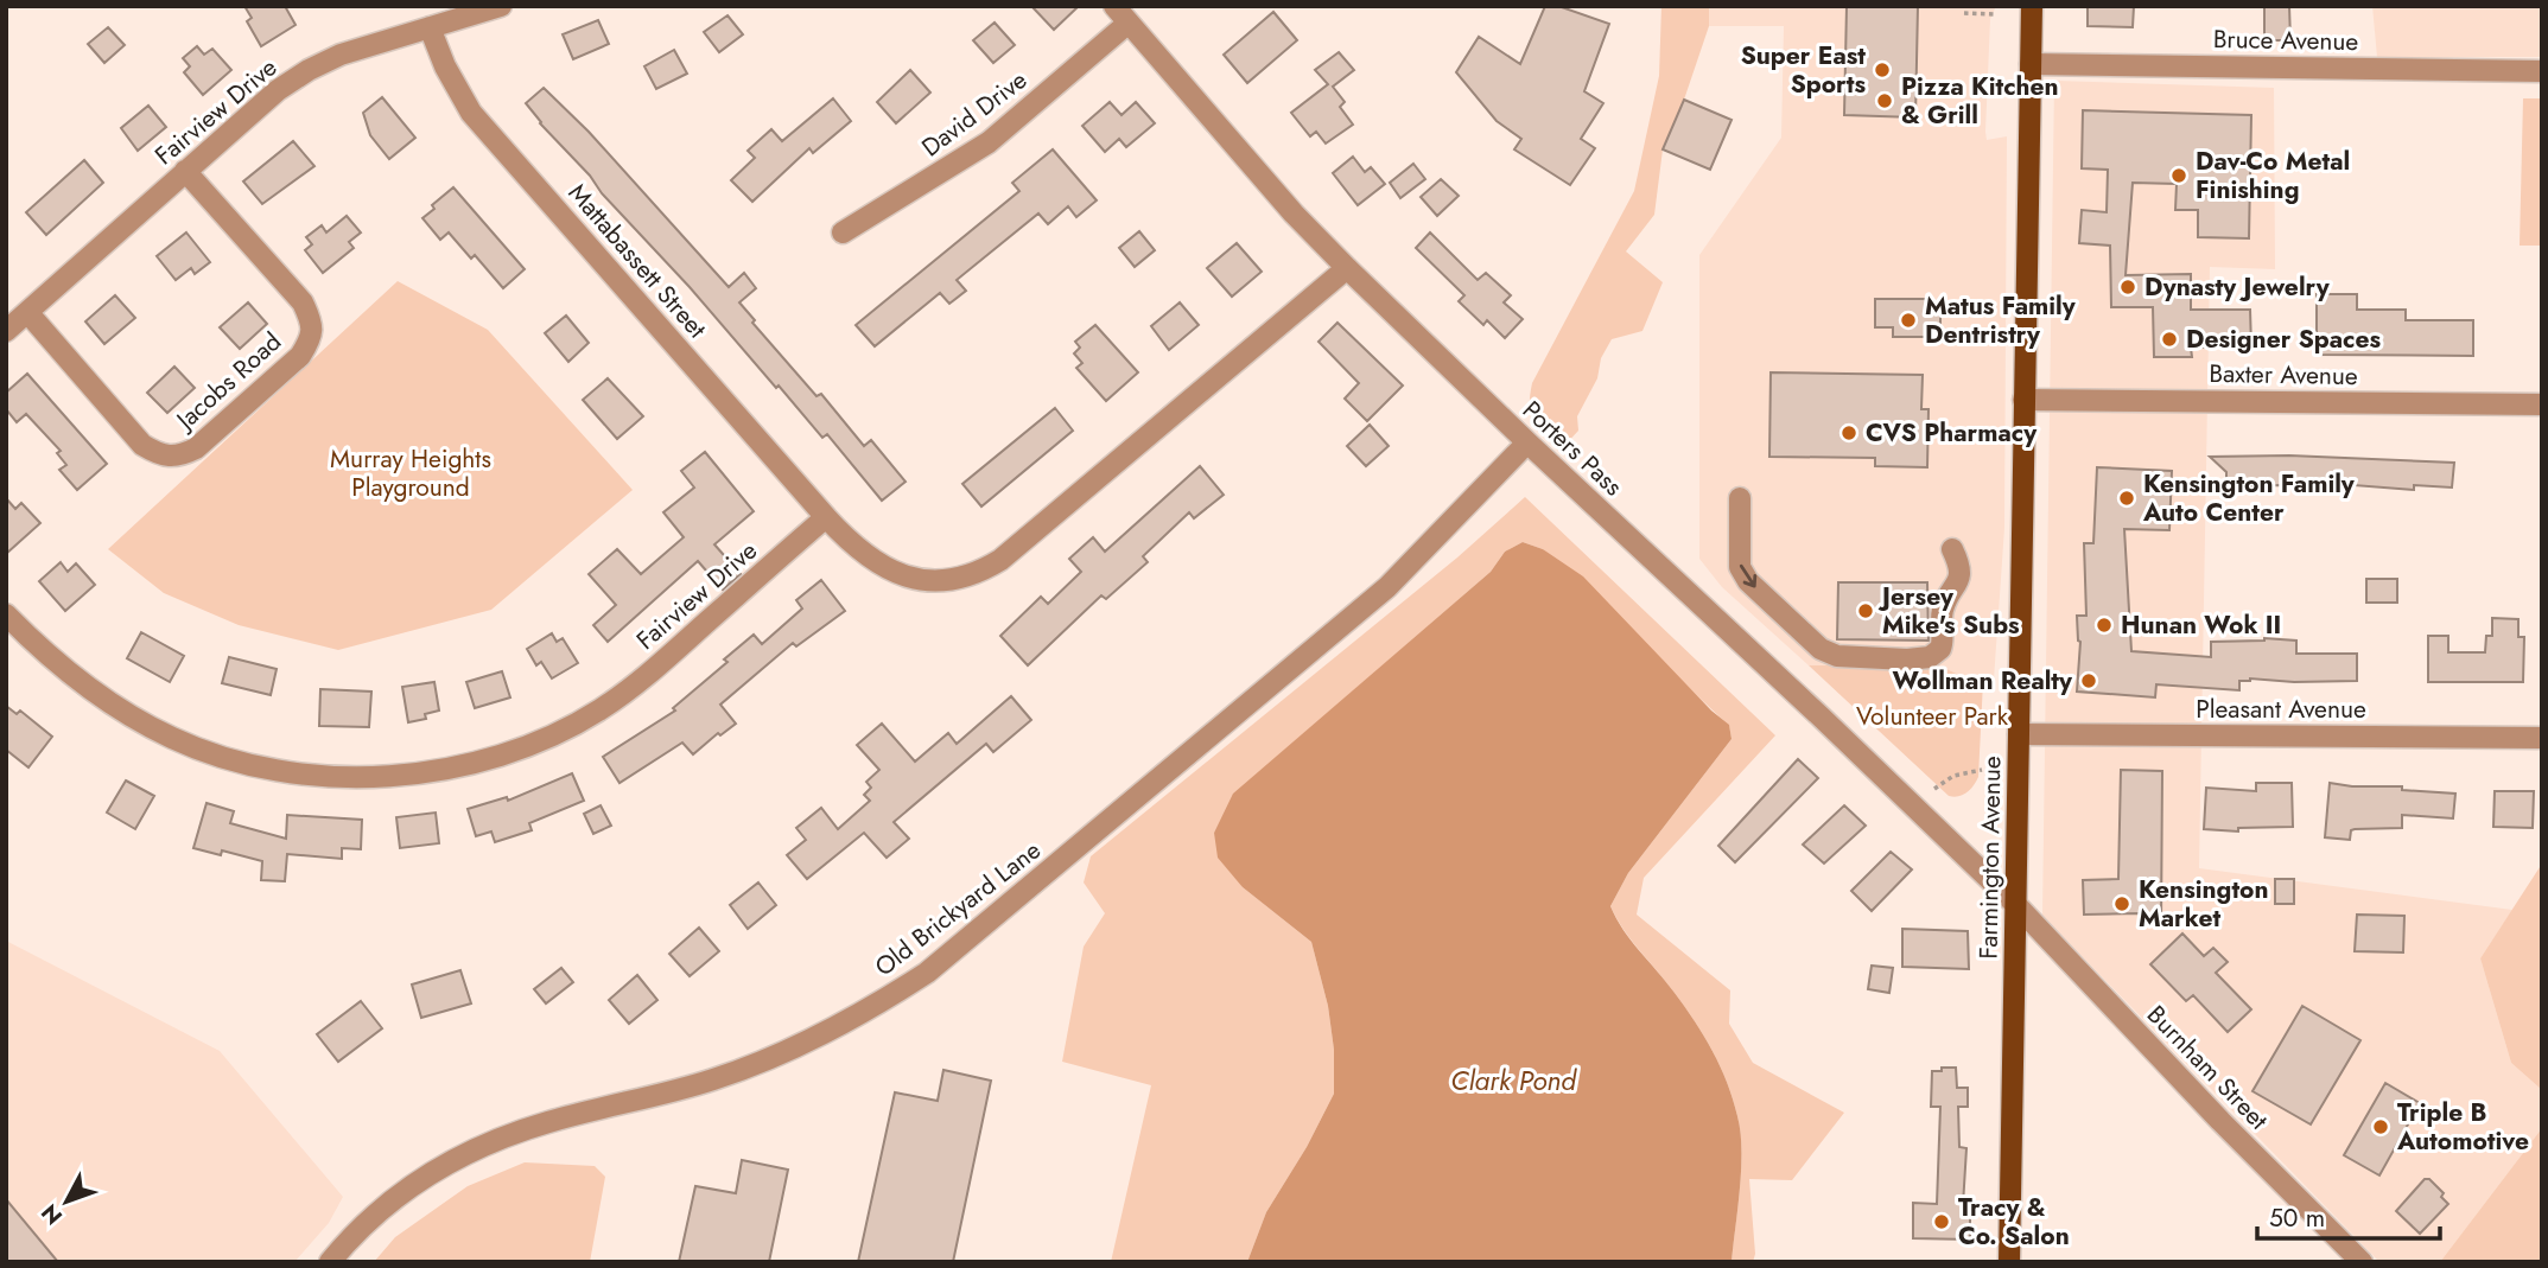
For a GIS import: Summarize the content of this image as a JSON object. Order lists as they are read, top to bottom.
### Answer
{
  "streets": {
    "main road": ["Farmington Avenue"],
    "street": [
      "Bruce Avenue",
      "Fairview Drive",
      "David Drive",
      "Mattabassett Street",
      "Baxter Avenue",
      "Jacobs Road",
      "Porters Pass",
      "Pleasant Avenue",
      "Old Brickyard Lane",
      "Burnham Street"
    ]
  },
  "crossings": [
    ["Bruce Avenue", "Farmington Avenue"],
    ["Fairview Drive", "Mattabassett Street"],
    ["Fairview Drive", "Jacobs Road"],
    ["David Drive", "Porters Pass"],
    ["Baxter Avenue", "Farmington Avenue"],
    ["Porters Pass", "Farmington Avenue"],
    ["Porters Pass", "Old Brickyard Lane"],
    ["Porters Pass", "Burnham Street"],
    ["Pleasant Avenue", "Farmington Avenue"],
    ["Farmington Avenue", "Burnham Street"]
  ],
  "water": ["Clark Pond"],
  "parks": ["Murray Heights Playground", "Volunteer Park"],
  "places": [
    "Super East Sports",
    "Pizza Kitchen & Grill",
    "Dav-Co Metal Finishing",
    "Dynasty Jewelry",
    "Matus Family Dentristry",
    "Designer Spaces",
    "CVS Pharmacy",
    "Kensington Family Auto Center",
    "Jersey Mike's Subs",
    "Hunan Wok II",
    "Wollman Realty",
    "Kensington Market",
    "Triple B Automotive",
    "Tracy & Co. Salon"
  ],
  "scale_bar": "50 m",
  "north": "bottom left"
}
